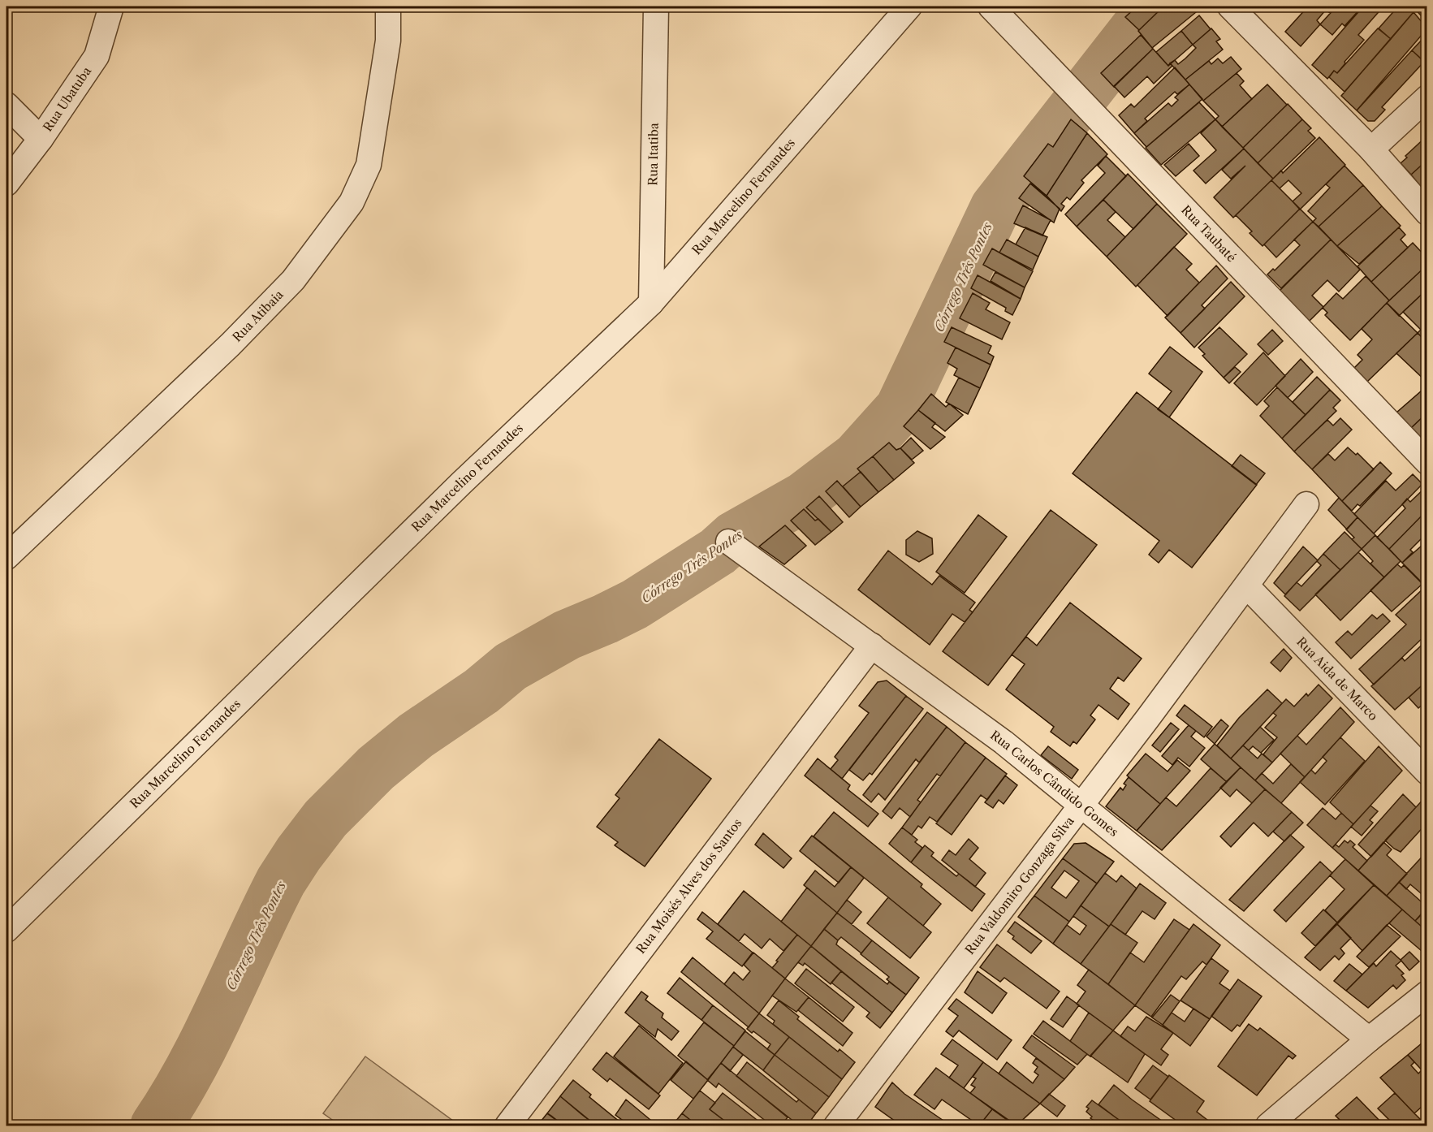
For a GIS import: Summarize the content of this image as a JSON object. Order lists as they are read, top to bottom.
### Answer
{
  "streets": {
    "street": [
      "Rua Ubatuba",
      "Rua Itatiba",
      "Rua Marcelino Fernandes",
      "Rua Taubaté",
      "Rua Atibaia",
      "Rua Aida de Marco",
      "Rua Carlos Cândido Gomes",
      "Rua Moisés Alves dos Santos",
      "Rua Valdomiro Gonzaga Silva"
    ]
  },
  "crossings": [
    ["Rua Itatiba", "Rua Marcelino Fernandes"],
    ["Rua Aida de Marco", "Rua Valdomiro Gonzaga Silva"],
    ["Rua Carlos Cândido Gomes", "Rua Moisés Alves dos Santos"],
    ["Rua Carlos Cândido Gomes", "Rua Valdomiro Gonzaga Silva"]
  ],
  "water": ["Córrego Três Pontes"]
}
